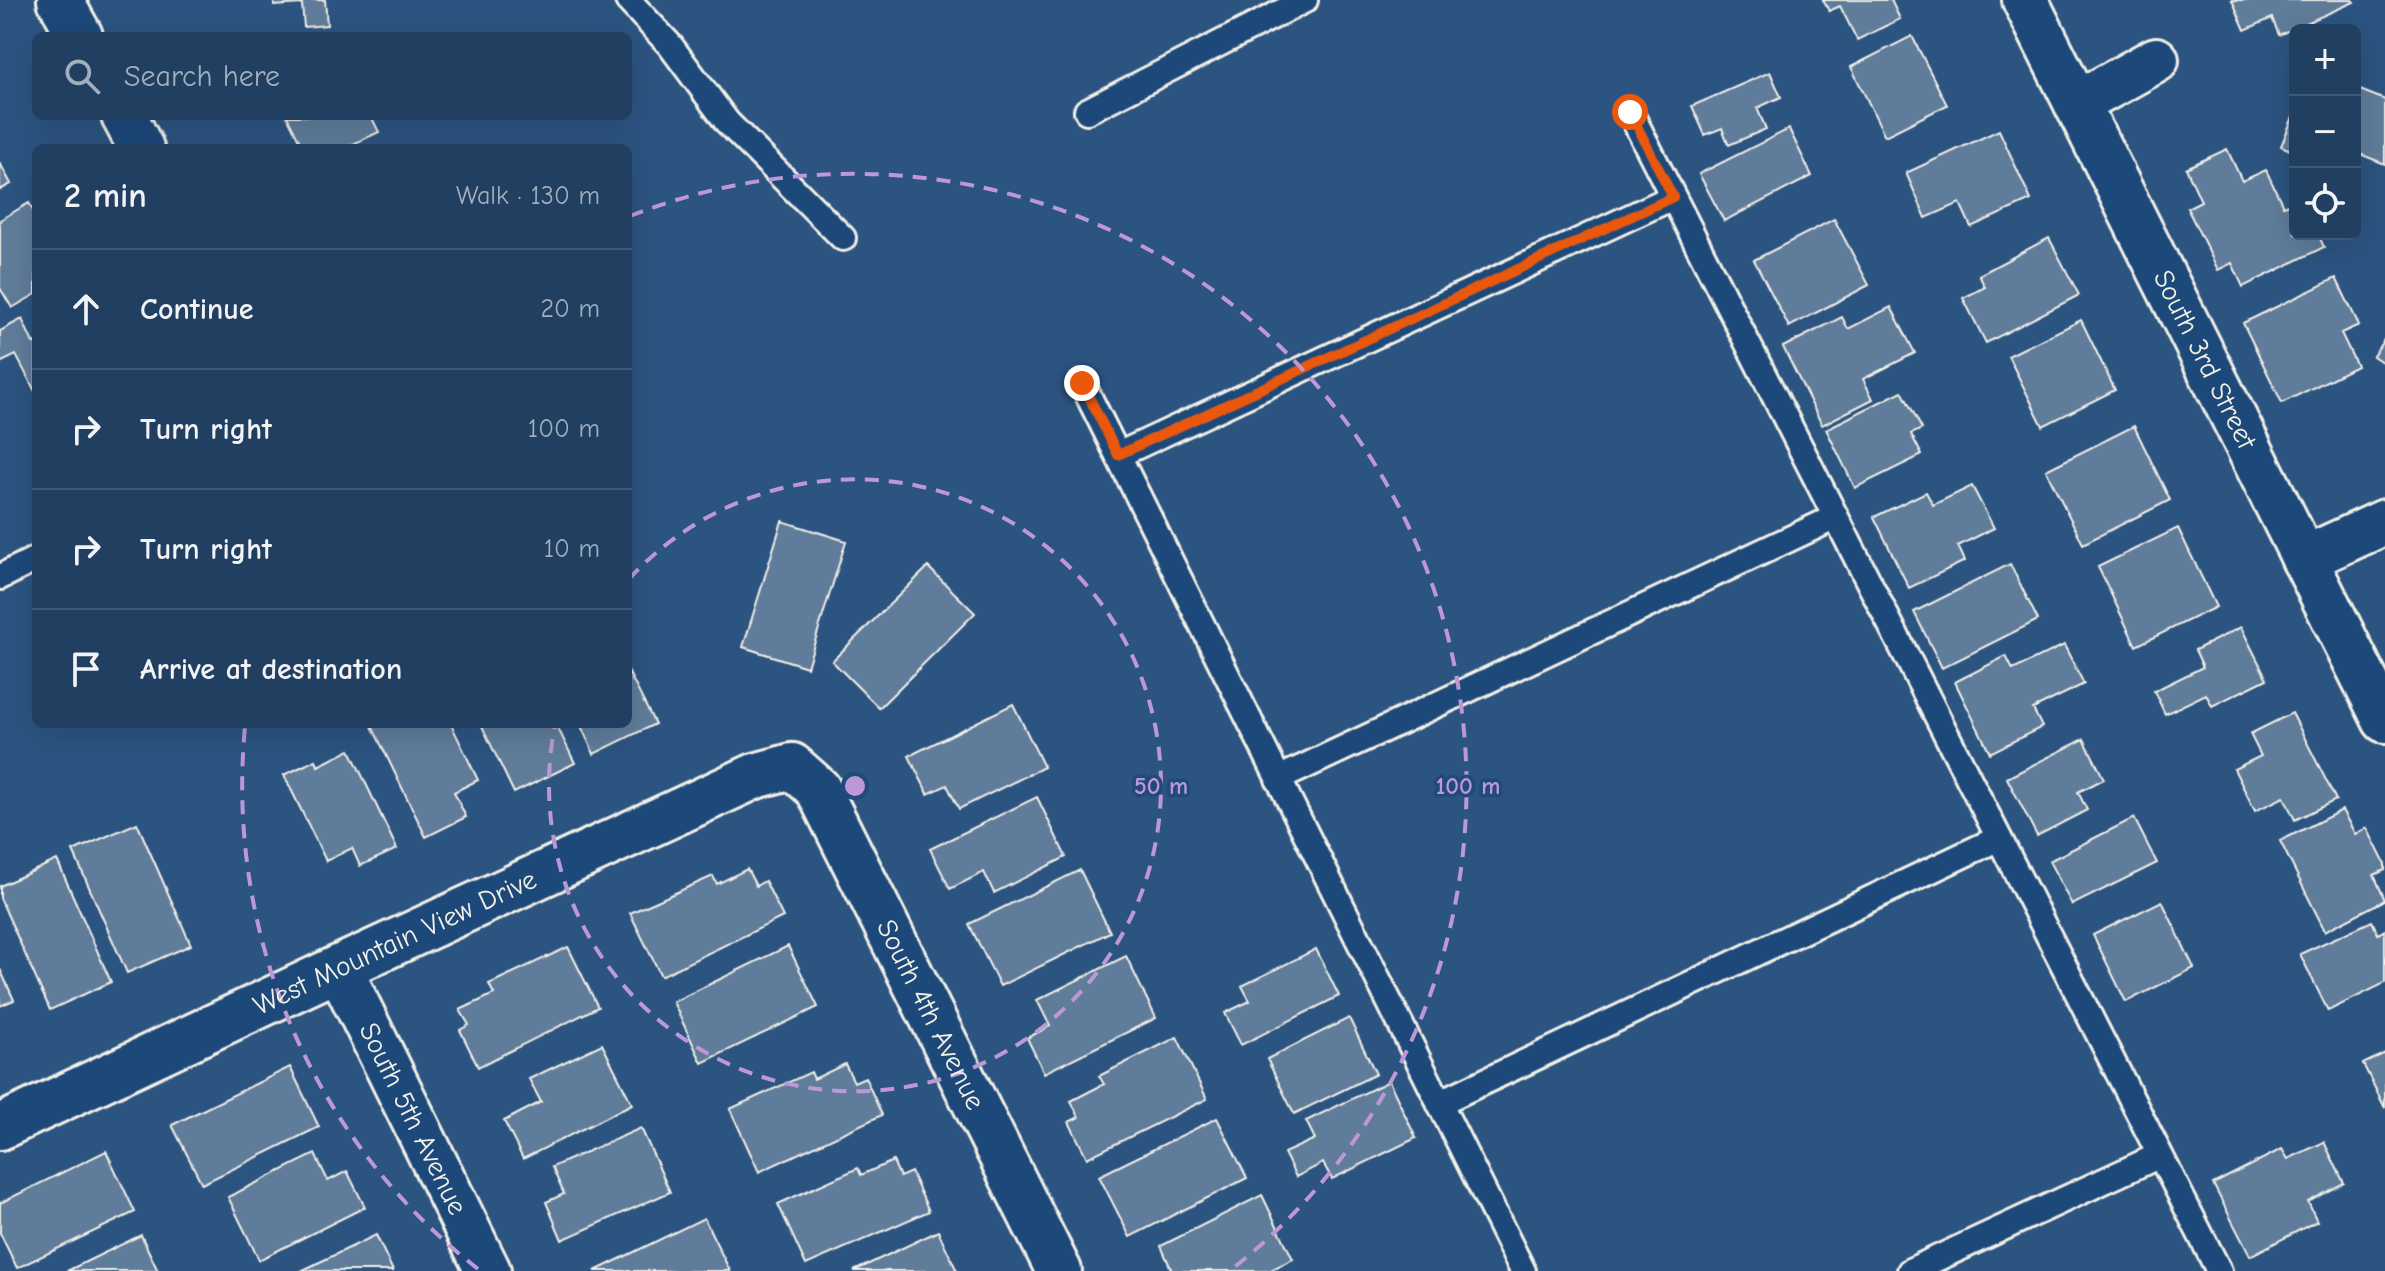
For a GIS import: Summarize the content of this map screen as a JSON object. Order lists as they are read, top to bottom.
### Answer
{
  "streets": {
    "street": [
      "South 3rd Street",
      "West Mountain View Drive",
      "South 4th Avenue",
      "South 5th Avenue"
    ]
  },
  "crossings": [
    ["West Mountain View Drive", "South 4th Avenue"],
    ["West Mountain View Drive", "South 5th Avenue"]
  ],
  "page": {
    "map_buttons": ["+", "−"],
    "search": "Search here",
    "heading": ["2 min", "Walk · 130 m"],
    "list": [
      ["Continue", "20 m"],
      ["Turn right", "100 m"],
      ["Turn right", "10 m"],
      "Arrive at destination"
    ]
  },
  "rings": ["50 m", "100 m"]
}
